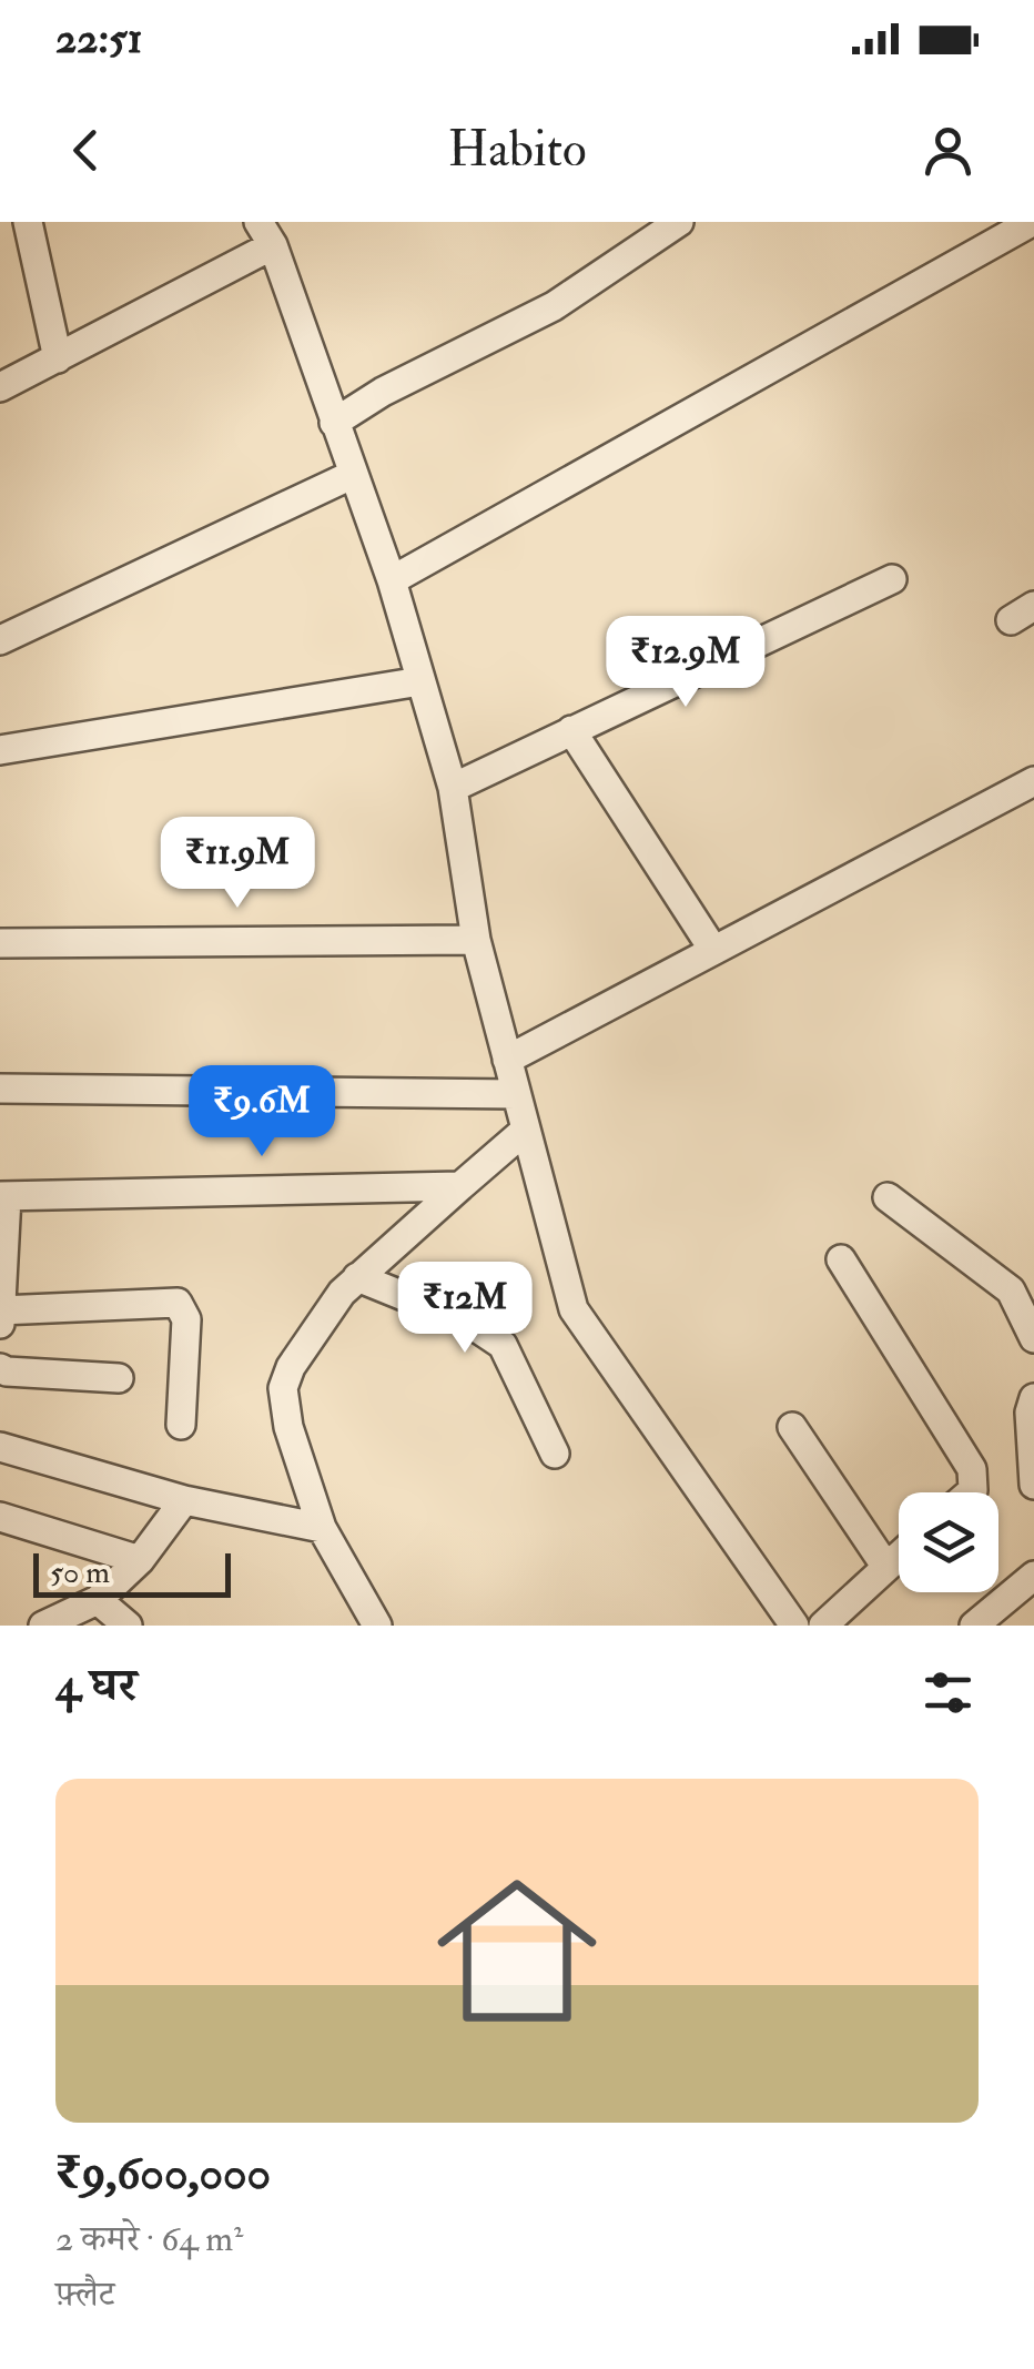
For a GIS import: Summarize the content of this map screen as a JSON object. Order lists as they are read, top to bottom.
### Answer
{
  "scale_bar": "50 m",
  "page": {
    "status": "22:51",
    "header": "Habito",
    "price": [
      "₹12.9M",
      "₹11.9M",
      "₹9.6M",
      "₹12M"
    ],
    "scale": "50 m",
    "heading": "4 घर",
    "list": [
      {
        "name": "₹9,600,000",
        "note": "2 कमरे · 64 m² · फ़्लैट"
      }
    ]
  }
}
